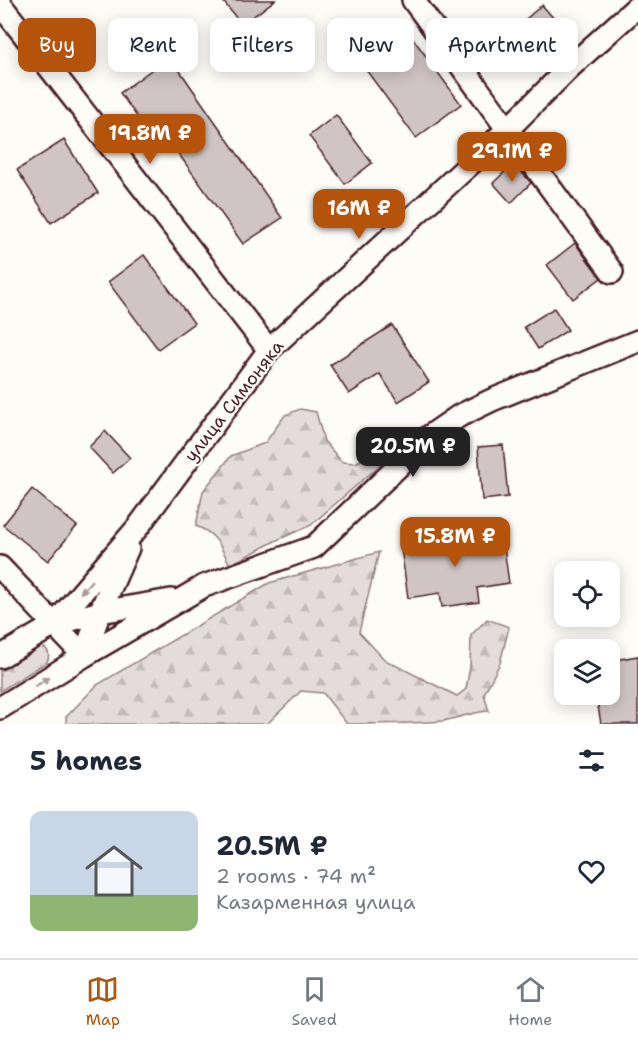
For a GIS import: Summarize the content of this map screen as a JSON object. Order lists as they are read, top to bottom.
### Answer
{
  "streets": {
    "street": ["улица Симоняка"]
  },
  "page": {
    "chip": [
      "Buy",
      "Rent",
      "Filters",
      "New",
      "Apartment"
    ],
    "price": [
      "19.8M ₽",
      "29.1M ₽",
      "16M ₽",
      "20.5M ₽",
      "15.8M ₽"
    ],
    "heading": "5 homes",
    "list": [
      {
        "name": "20.5M ₽",
        "note": "2 rooms · 74 m² · Казарменная улица"
      }
    ],
    "tabs": ["Map", "Saved", "Home"]
  }
}
